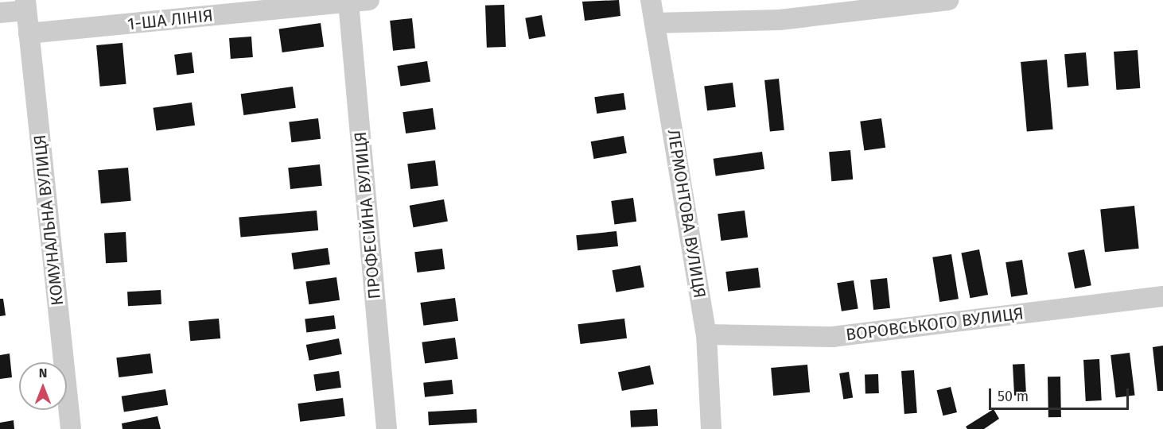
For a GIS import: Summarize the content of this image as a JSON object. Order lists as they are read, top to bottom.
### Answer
{
  "streets": {
    "street": [
      "1-ША ЛІНІЯ",
      "ЛЕРМОНТОВА ВУЛИЦЯ",
      "ПРОФЕСІЙНА ВУЛИЦЯ",
      "КОМУНАЛЬНА ВУЛИЦЯ",
      "ВОРОВСЬКОГО ВУЛИЦЯ"
    ]
  },
  "crossings": [
    ["1-ША ЛІНІЯ", "ПРОФЕСІЙНА ВУЛИЦЯ"],
    ["1-ША ЛІНІЯ", "КОМУНАЛЬНА ВУЛИЦЯ"],
    ["ЛЕРМОНТОВА ВУЛИЦЯ", "ВОРОВСЬКОГО ВУЛИЦЯ"]
  ],
  "scale_bar": "50 m",
  "north": "top"
}
